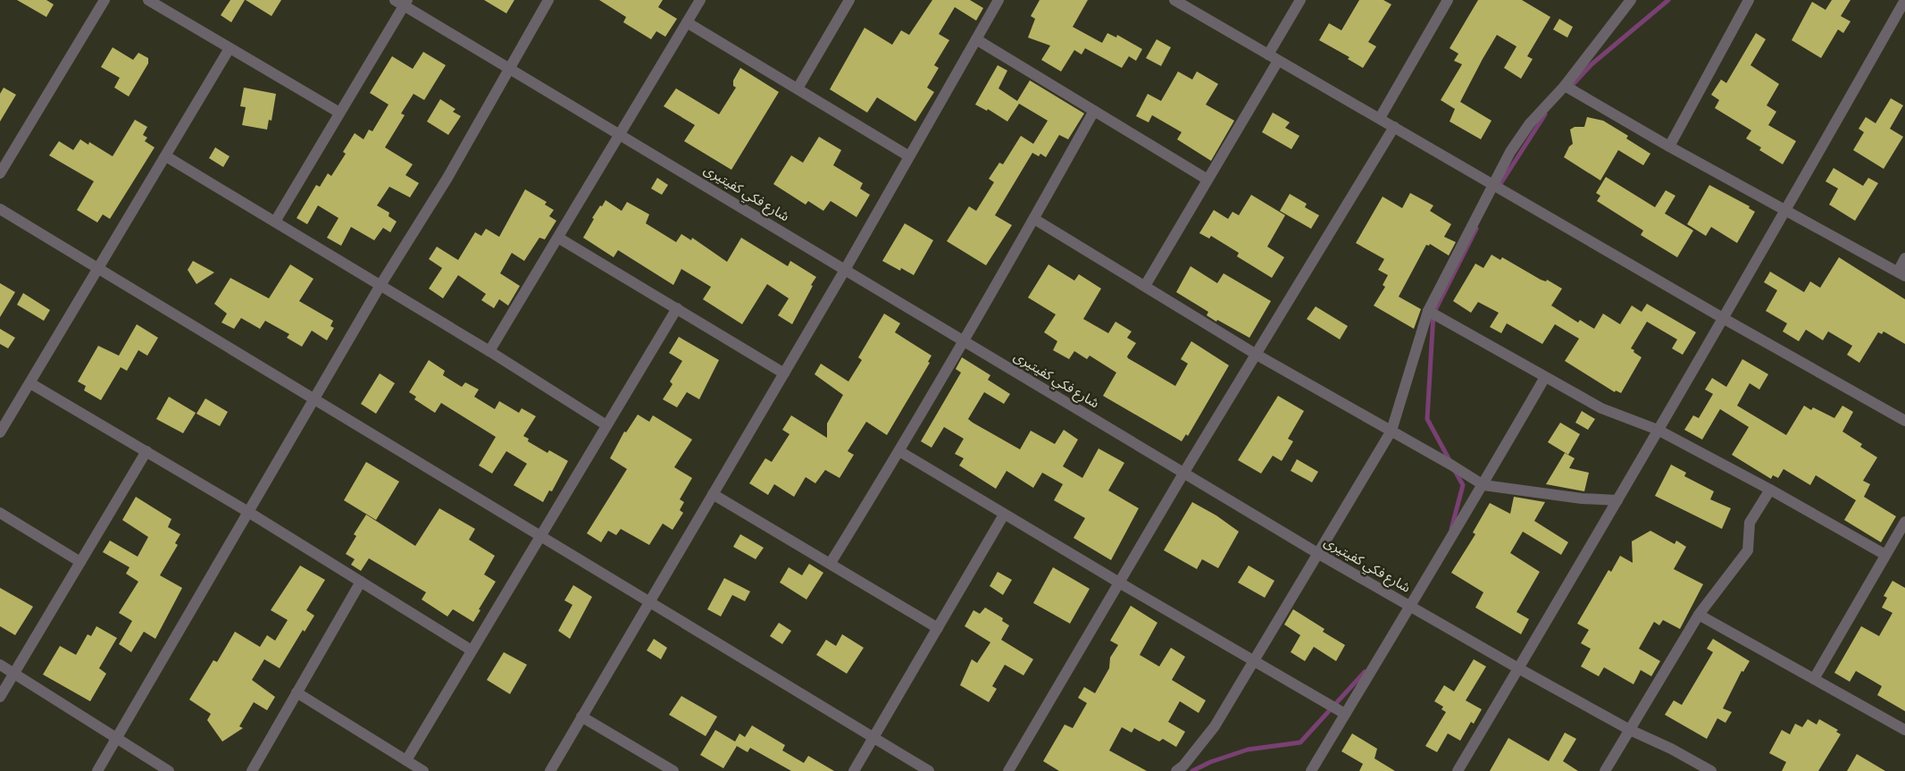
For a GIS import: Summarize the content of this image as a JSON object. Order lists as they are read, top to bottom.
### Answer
{
  "streets": {
    "street": ["شارع فكي كفيتيرى"]
  }
}
